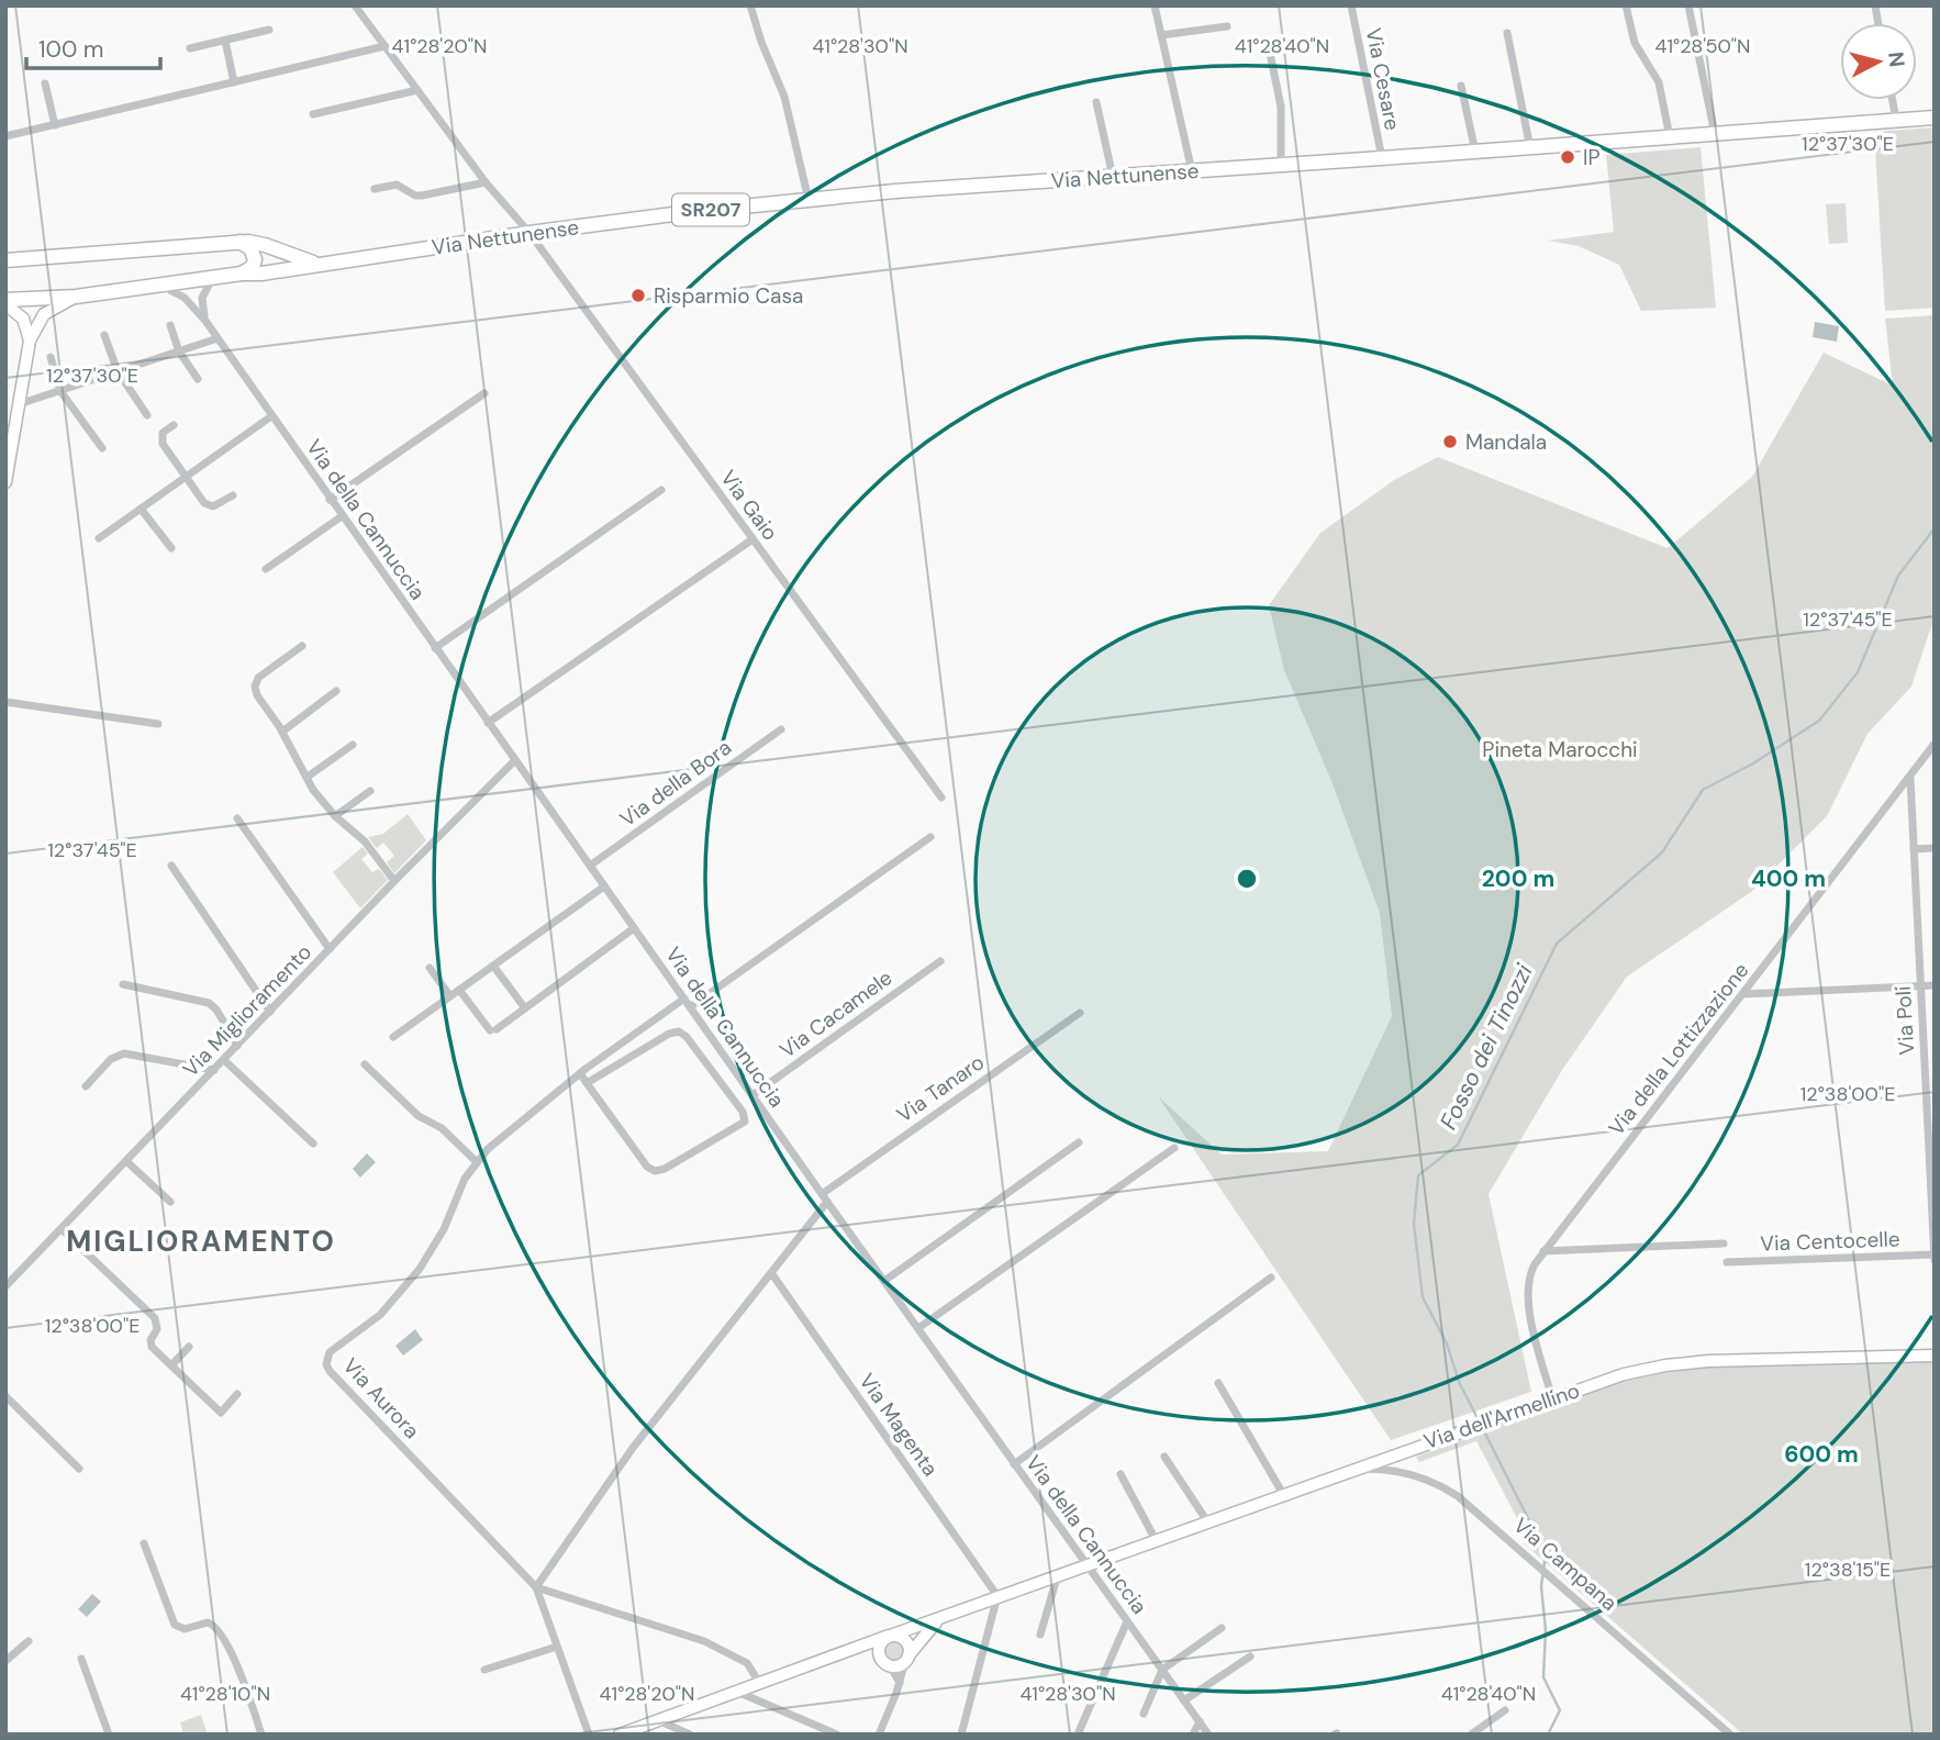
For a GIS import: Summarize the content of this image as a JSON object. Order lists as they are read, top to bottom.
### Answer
{
  "streets": {
    "main road": ["Via Nettunense", "SR207"],
    "street": [
      "Via Cesare",
      "Via Gaio",
      "Via della Cannuccia",
      "Via della Bora",
      "Via Miglioramento",
      "Via Cacamele",
      "Via Poli",
      "Via della Lottizzazione",
      "Via Tanaro",
      "Via Centocelle",
      "Via Aurora",
      "Via dell'Armellino",
      "Via Magenta",
      "Via Campana"
    ]
  },
  "crossings": [
    ["Via Cesare", "Via Nettunense"],
    ["Via Nettunense", "Via Gaio"],
    ["Via Nettunense", "Via della Cannuccia"],
    ["Via della Cannuccia", "Via della Bora"],
    ["Via della Cannuccia", "Via Miglioramento"],
    ["Via della Cannuccia", "Via Cacamele"],
    ["Via della Cannuccia", "Via Tanaro"],
    ["Via della Cannuccia", "Via Aurora"],
    ["Via della Cannuccia", "Via dell'Armellino"],
    ["Via Poli", "Via della Lottizzazione"],
    ["Via Poli", "Via Centocelle"],
    ["Via della Lottizzazione", "Via dell'Armellino"],
    ["Via Aurora", "Via dell'Armellino"],
    ["Via dell'Armellino", "Via Magenta"],
    ["Via dell'Armellino", "Via Campana"]
  ],
  "districts": ["MIGLIORAMENTO"],
  "water": ["Fosso dei Tinozzi"],
  "parks": ["Pineta Marocchi"],
  "places": ["IP", "Risparmio Casa", "Mandala"],
  "scale_bar": "100 m",
  "north": "right",
  "coordinates": [
    "41°28'20\"N",
    "41°28'30\"N",
    "41°28'40\"N",
    "41°28'50\"N",
    "12°37'30\"E",
    "12°37'45\"E",
    "12°38'00\"E",
    "12°38'15\"E",
    "41°28'10\"N"
  ],
  "rings": ["200 m", "400 m", "600 m"]
}
